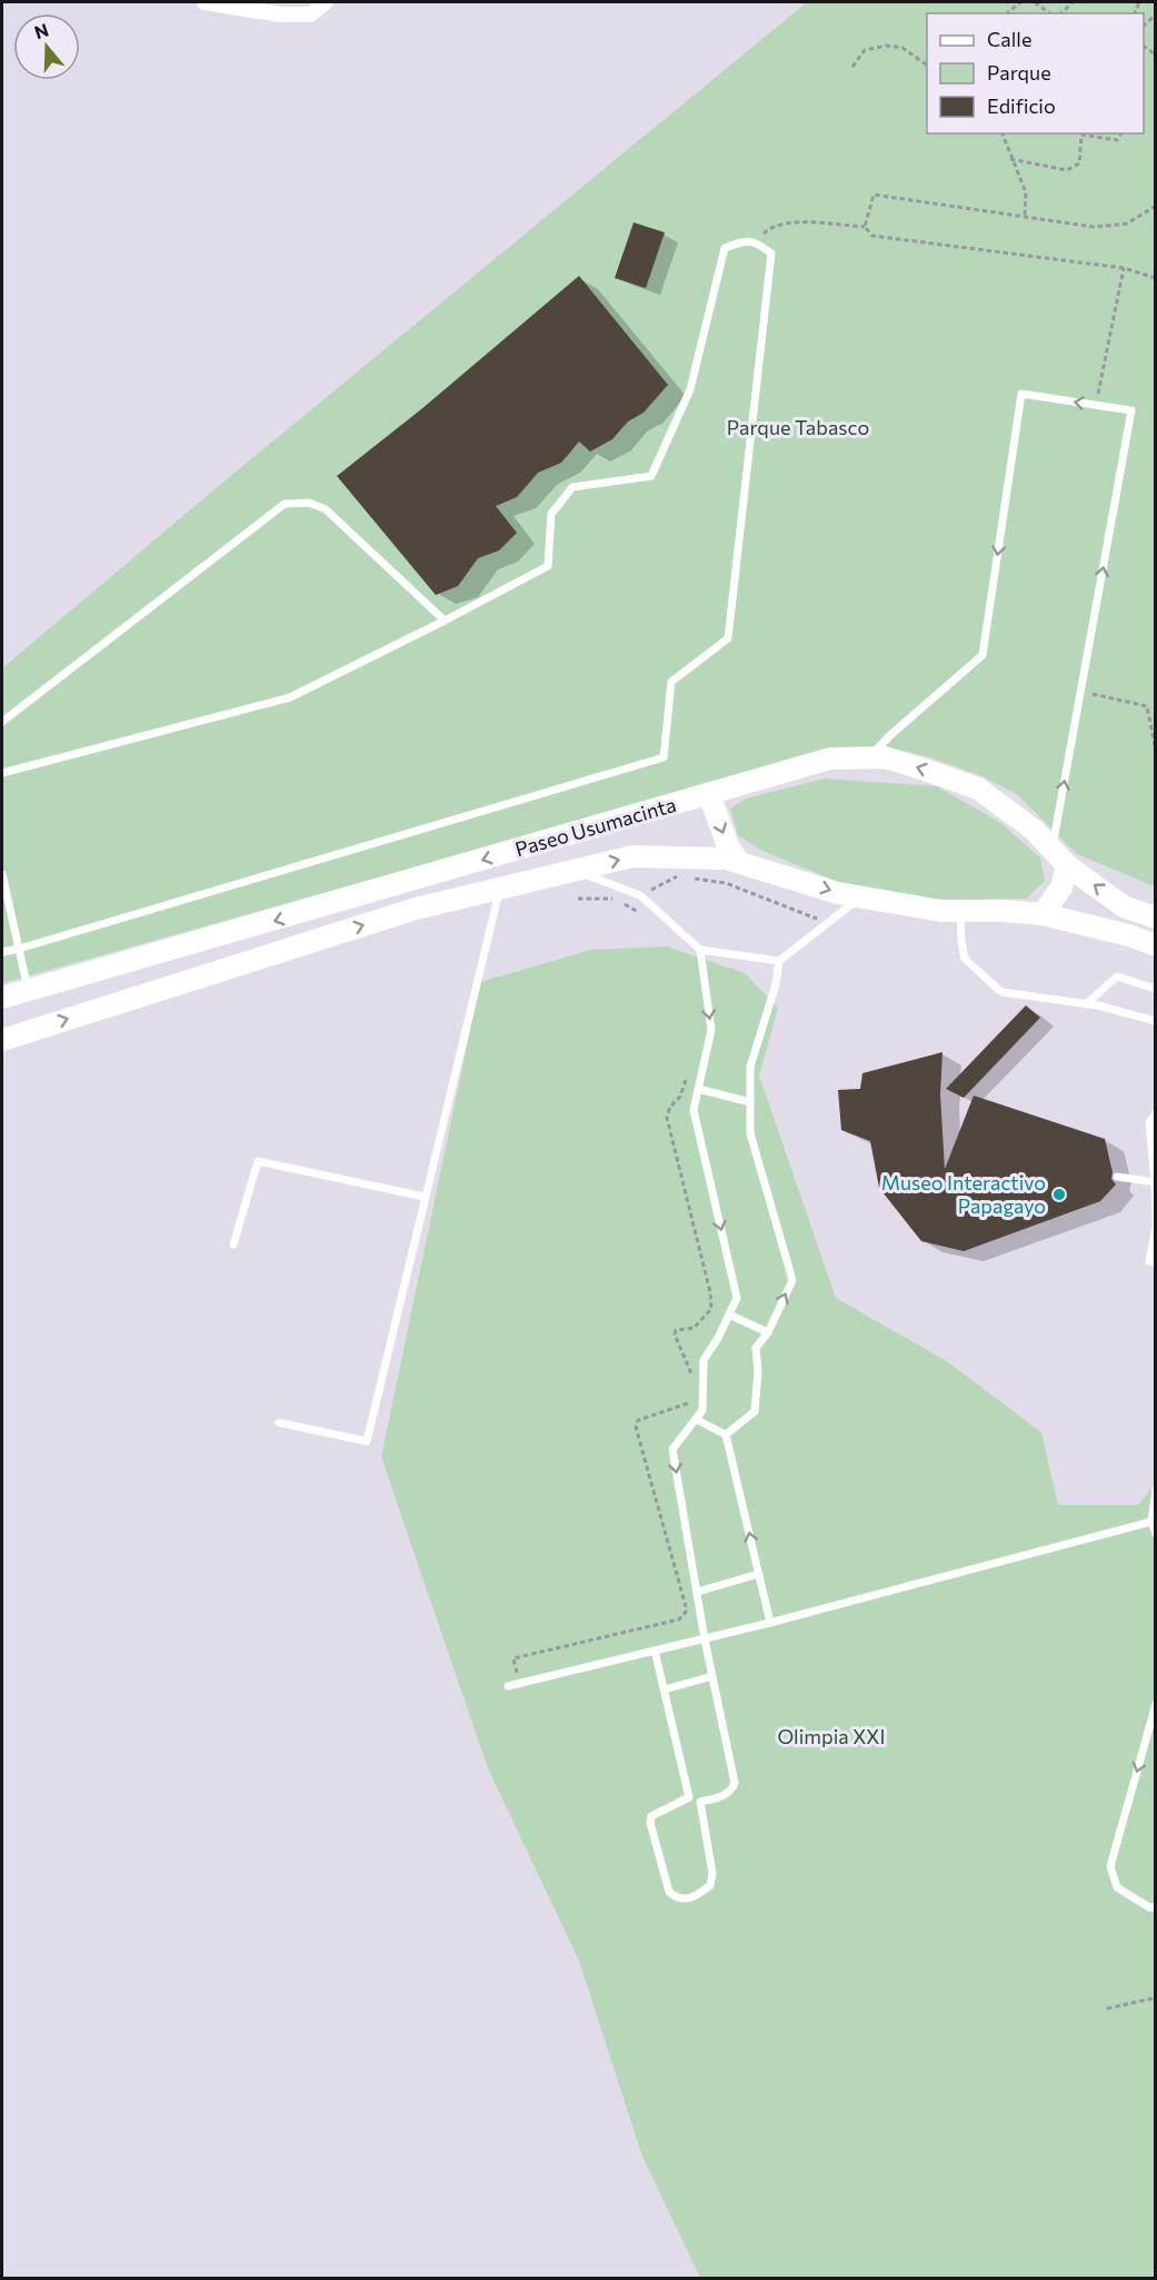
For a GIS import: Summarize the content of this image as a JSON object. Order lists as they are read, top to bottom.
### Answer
{
  "streets": {
    "main road": ["Paseo Usumacinta"]
  },
  "parks": ["Parque Tabasco", "Olimpia XXI"],
  "places": ["Museo Interactivo Papagayo"],
  "legend": ["Calle", "Parque", "Edificio"],
  "north": "top"
}
